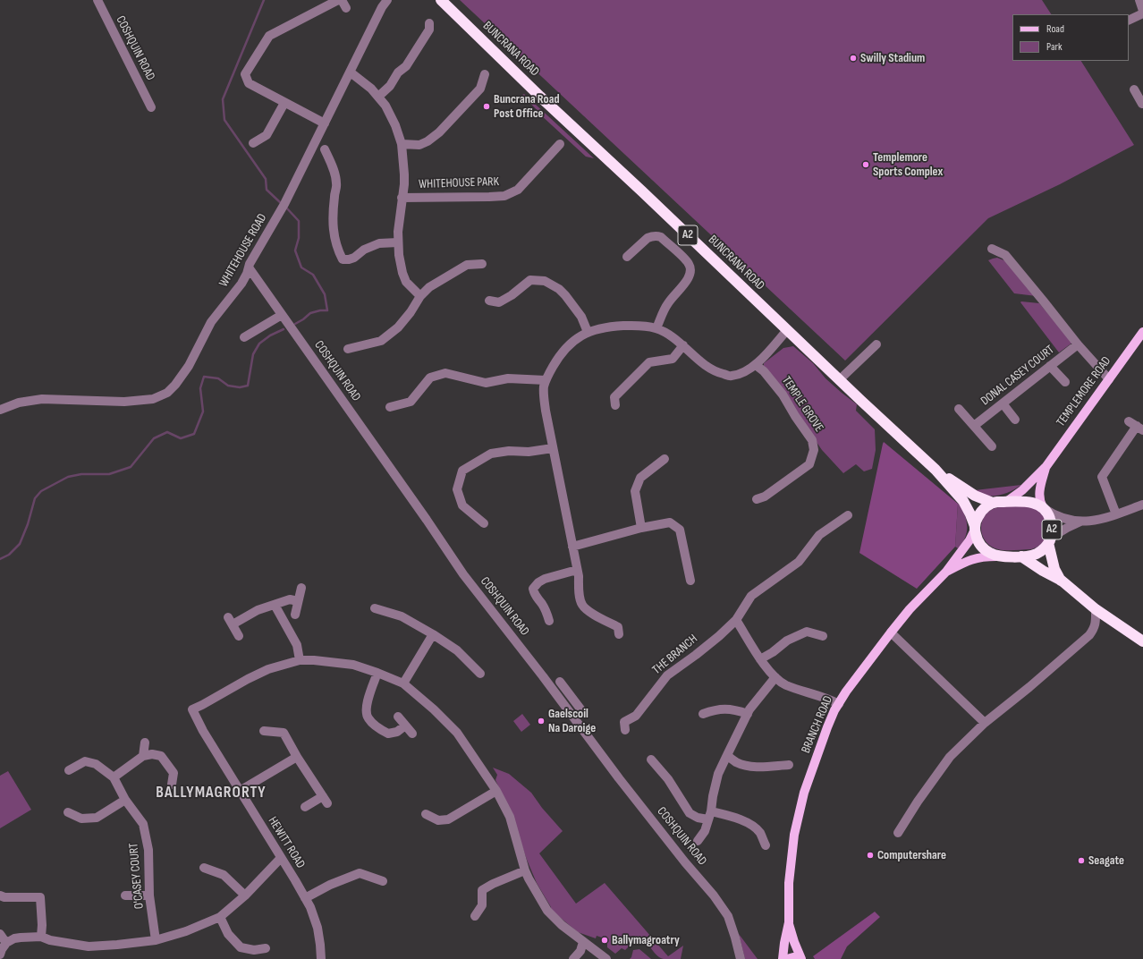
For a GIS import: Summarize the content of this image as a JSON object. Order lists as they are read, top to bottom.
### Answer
{
  "streets": {
    "highway": ["BUNCRANA ROAD", "A2"],
    "main road": ["TEMPLEMORE ROAD", "BRANCH ROAD"],
    "street": [
      "COSHQUIN ROAD",
      "WHITEHOUSE PARK",
      "WHITEHOUSE ROAD",
      "DONAL CASEY COURT",
      "TEMPLE GROVE",
      "THE BRANCH",
      "HEWITT ROAD",
      "O'CASEY COURT"
    ]
  },
  "crossings": [
    ["COSHQUIN ROAD", "WHITEHOUSE ROAD"],
    ["BUNCRANA ROAD", "A2"],
    ["BUNCRANA ROAD", "TEMPLEMORE ROAD"],
    ["BUNCRANA ROAD", "BRANCH ROAD"],
    ["WHITEHOUSE PARK", "WHITEHOUSE ROAD"],
    ["A2", "TEMPLEMORE ROAD"],
    ["A2", "BRANCH ROAD"],
    ["TEMPLEMORE ROAD", "BRANCH ROAD"]
  ],
  "districts": ["BALLYMAGRORTY"],
  "places": [
    "Swilly Stadium",
    "Buncrana Road Post Office",
    "Templemore Sports Complex",
    "Gaelscoil Na Daroige",
    "Computershare",
    "Seagate",
    "Ballymagroatry"
  ],
  "legend": ["Road", "Park"]
}
